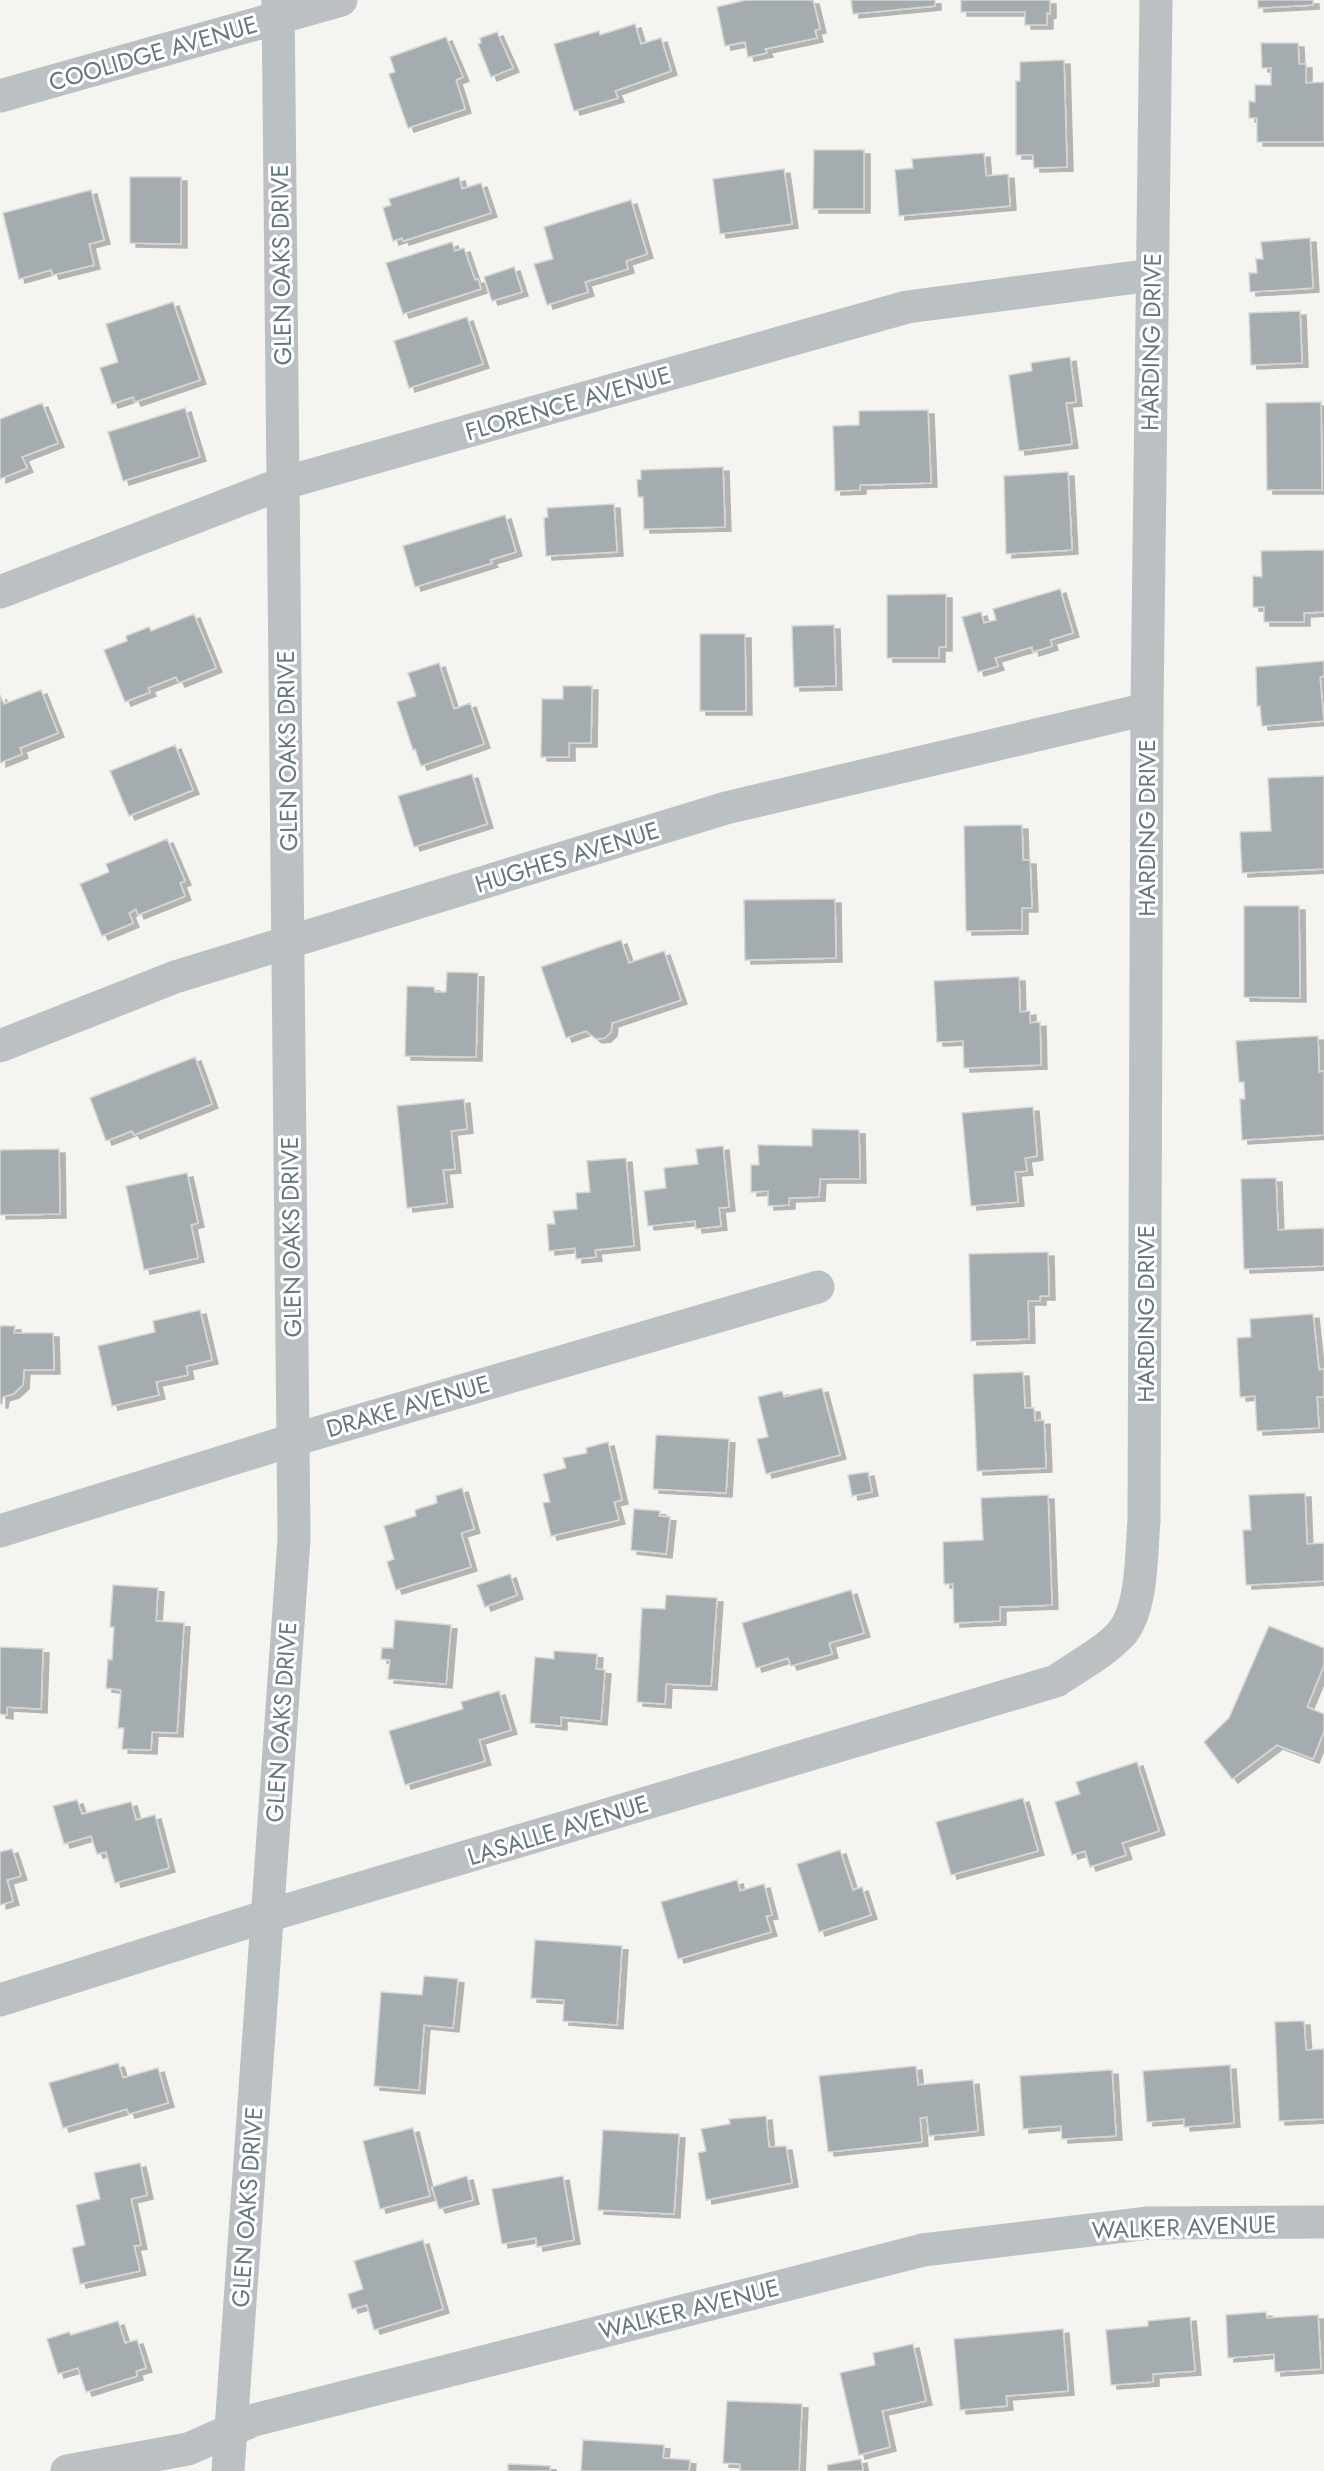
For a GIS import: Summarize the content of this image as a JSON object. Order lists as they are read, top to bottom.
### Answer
{
  "streets": {
    "street": [
      "COOLIDGE AVENUE",
      "GLEN OAKS DRIVE",
      "HARDING DRIVE",
      "FLORENCE AVENUE",
      "HUGHES AVENUE",
      "DRAKE AVENUE",
      "LASALLE AVENUE",
      "WALKER AVENUE"
    ]
  },
  "crossings": [
    ["COOLIDGE AVENUE", "GLEN OAKS DRIVE"],
    ["GLEN OAKS DRIVE", "FLORENCE AVENUE"],
    ["GLEN OAKS DRIVE", "HUGHES AVENUE"],
    ["GLEN OAKS DRIVE", "DRAKE AVENUE"],
    ["GLEN OAKS DRIVE", "LASALLE AVENUE"],
    ["GLEN OAKS DRIVE", "WALKER AVENUE"],
    ["HARDING DRIVE", "FLORENCE AVENUE"],
    ["HARDING DRIVE", "HUGHES AVENUE"],
    ["HARDING DRIVE", "LASALLE AVENUE"]
  ]
}
